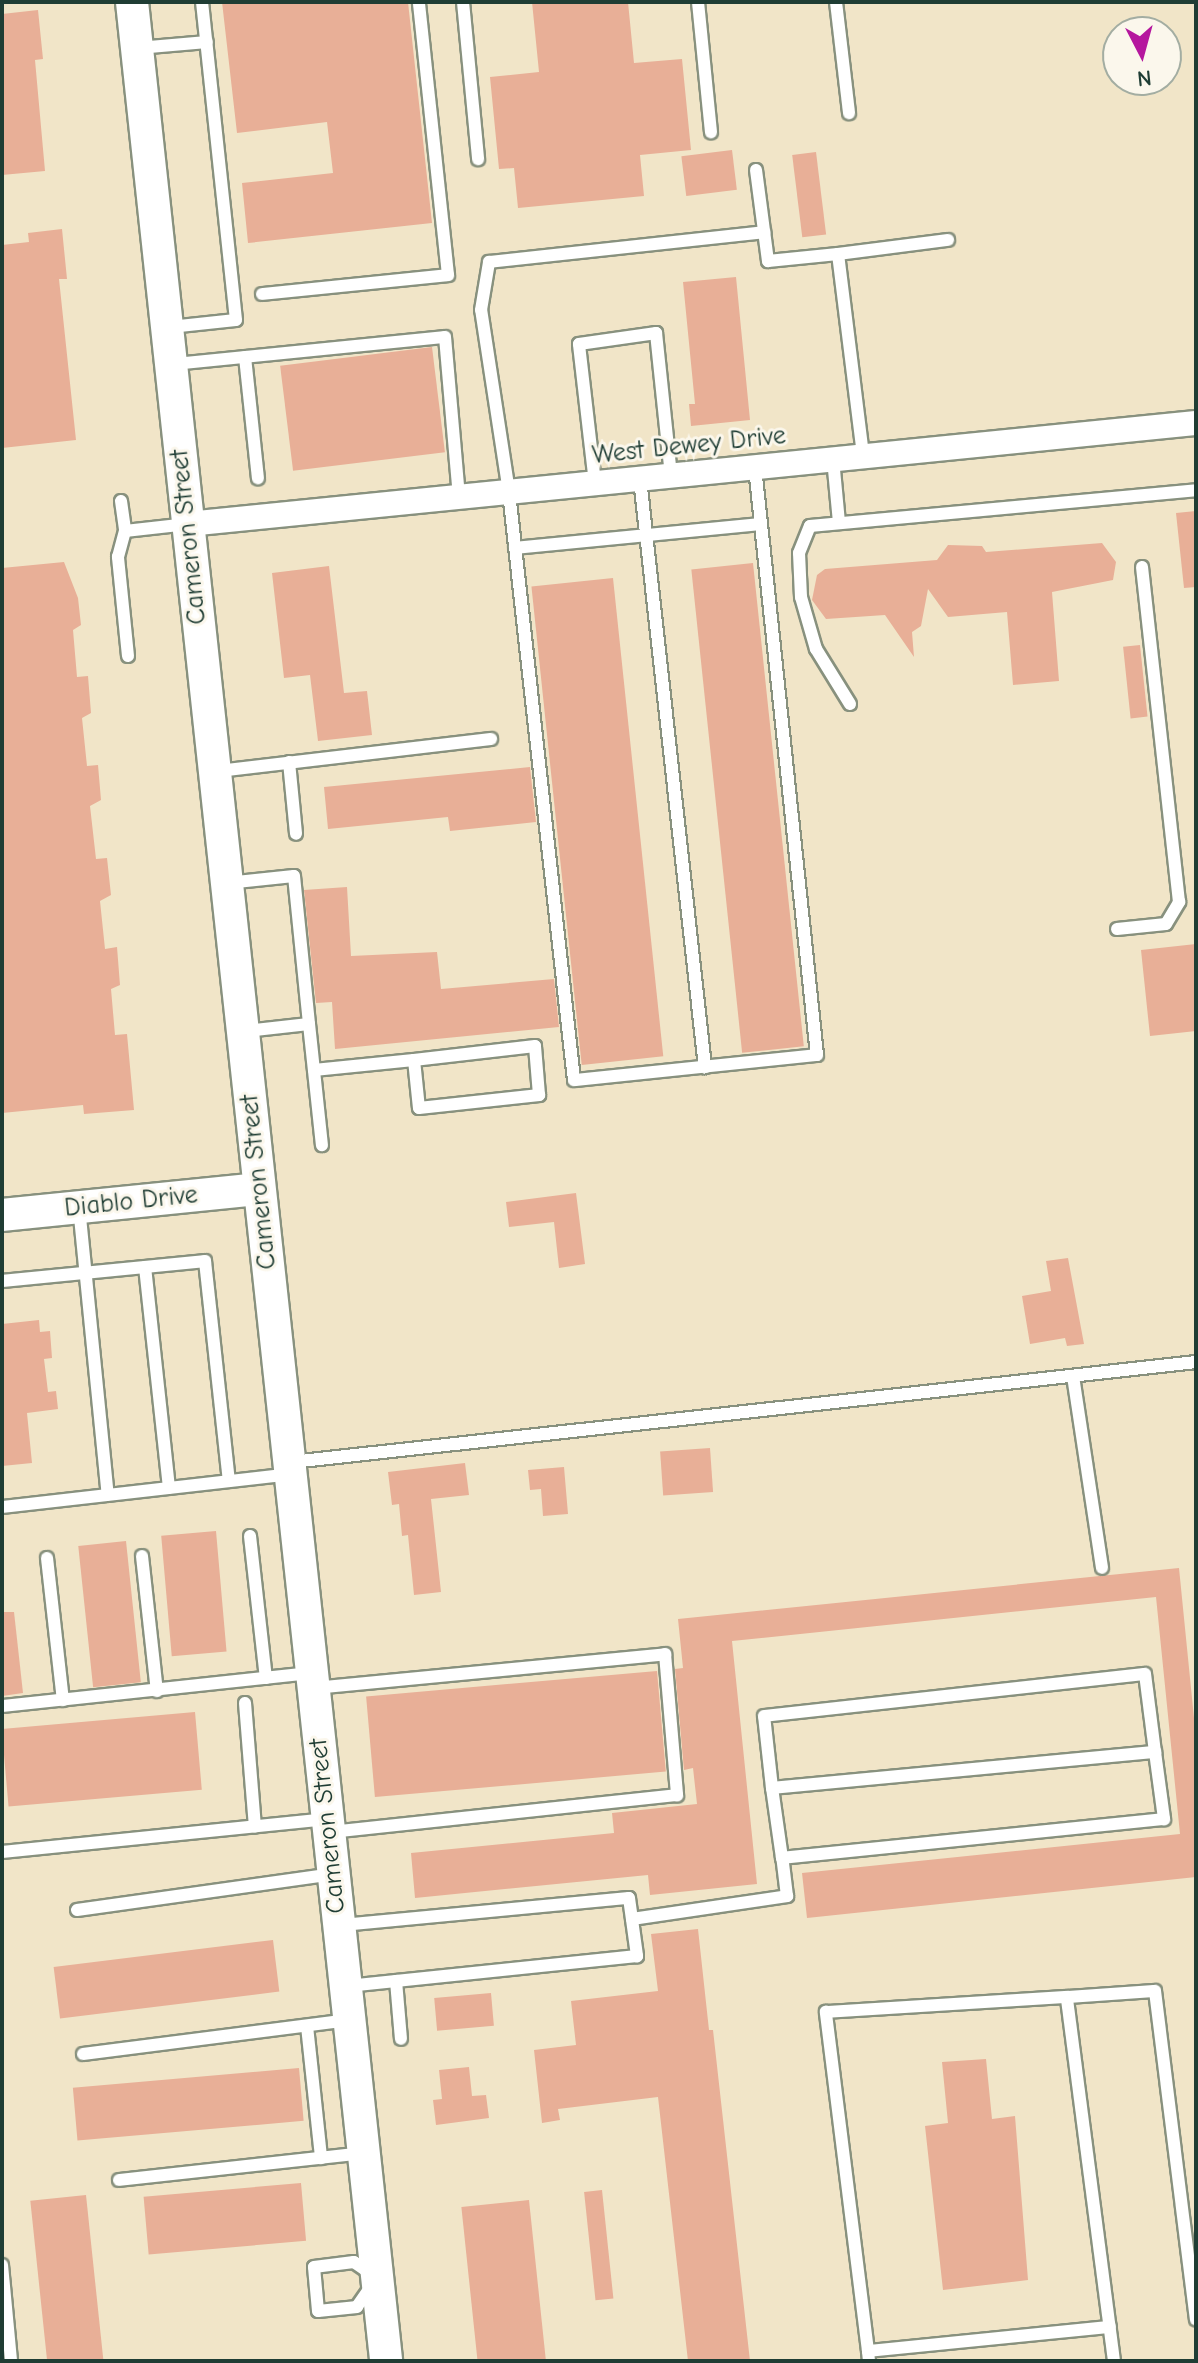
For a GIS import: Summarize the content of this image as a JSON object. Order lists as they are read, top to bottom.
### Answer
{
  "streets": {
    "street": ["West Dewey Drive", "Cameron Street", "Diablo Drive"]
  },
  "crossings": [
    ["West Dewey Drive", "Cameron Street"],
    ["Cameron Street", "Diablo Drive"]
  ],
  "north": "bottom"
}
